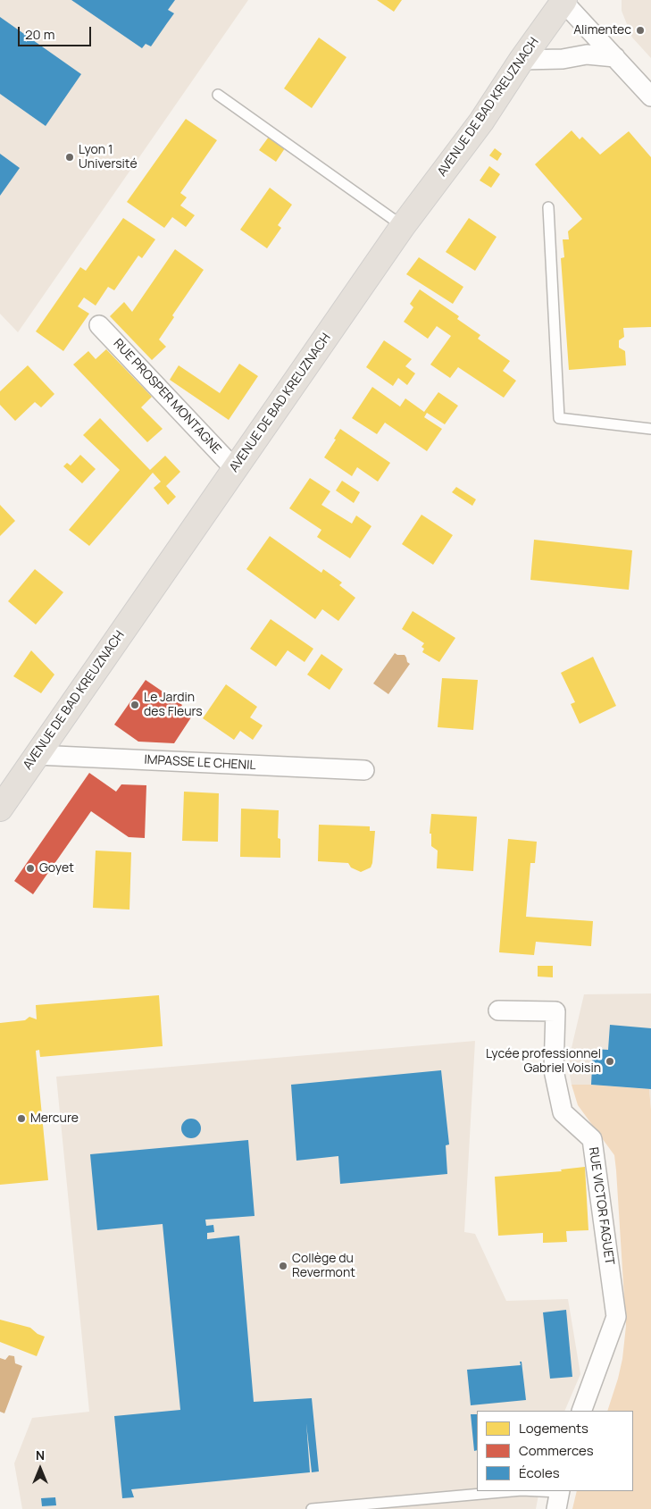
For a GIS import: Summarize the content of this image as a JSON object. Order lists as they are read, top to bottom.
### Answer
{
  "streets": {
    "main road": ["AVENUE DE BAD KREUZNACH"],
    "street": ["RUE PROSPER MONTAGNE", "IMPASSE LE CHENIL", "RUE VICTOR FAGUET"]
  },
  "crossings": [
    ["AVENUE DE BAD KREUZNACH", "RUE PROSPER MONTAGNE"],
    ["AVENUE DE BAD KREUZNACH", "IMPASSE LE CHENIL"]
  ],
  "places": [
    "Alimentec",
    "Lyon 1 Université",
    "Le Jardin des Fleurs",
    "Goyet",
    "Lycée professionnel Gabriel Voisin",
    "Mercure",
    "Collège du Revermont"
  ],
  "legend": ["Logements", "Commerces", "Écoles"],
  "scale_bar": "20 m",
  "north": "top"
}
